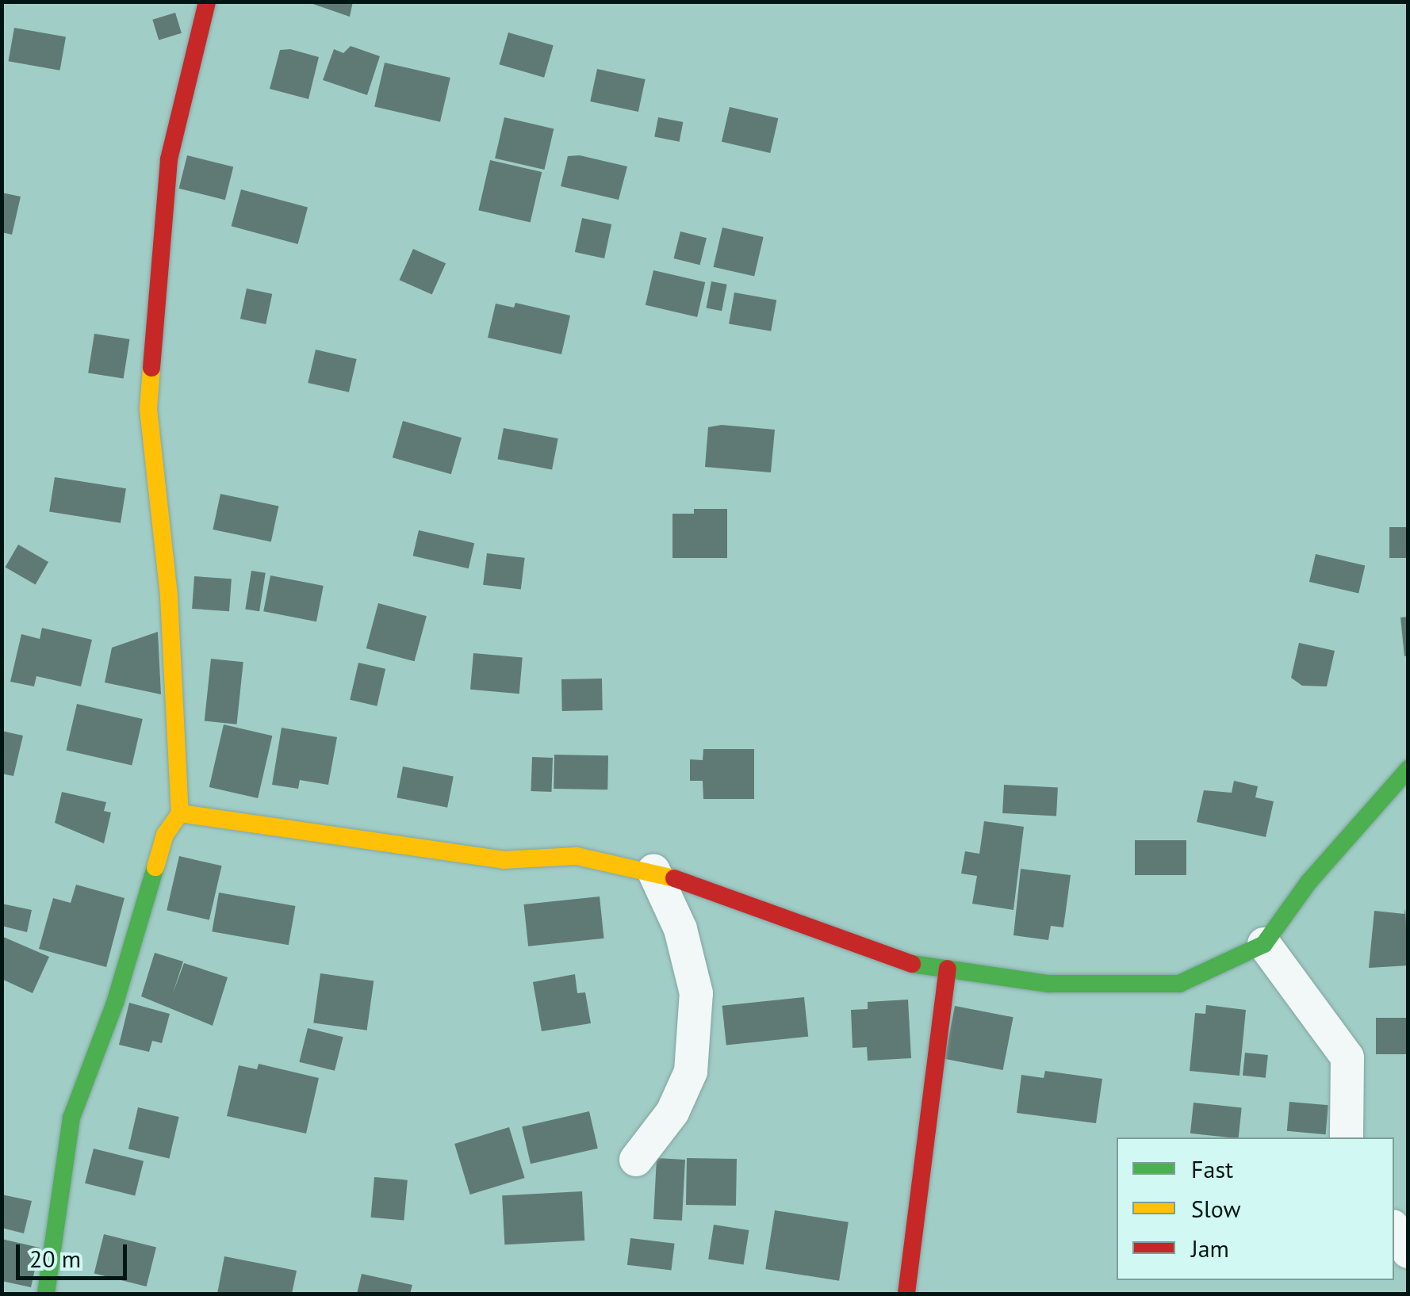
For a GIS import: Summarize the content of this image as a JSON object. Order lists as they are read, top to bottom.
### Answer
{
  "legend": ["Fast", "Slow", "Jam"],
  "scale_bar": "20 m"
}
